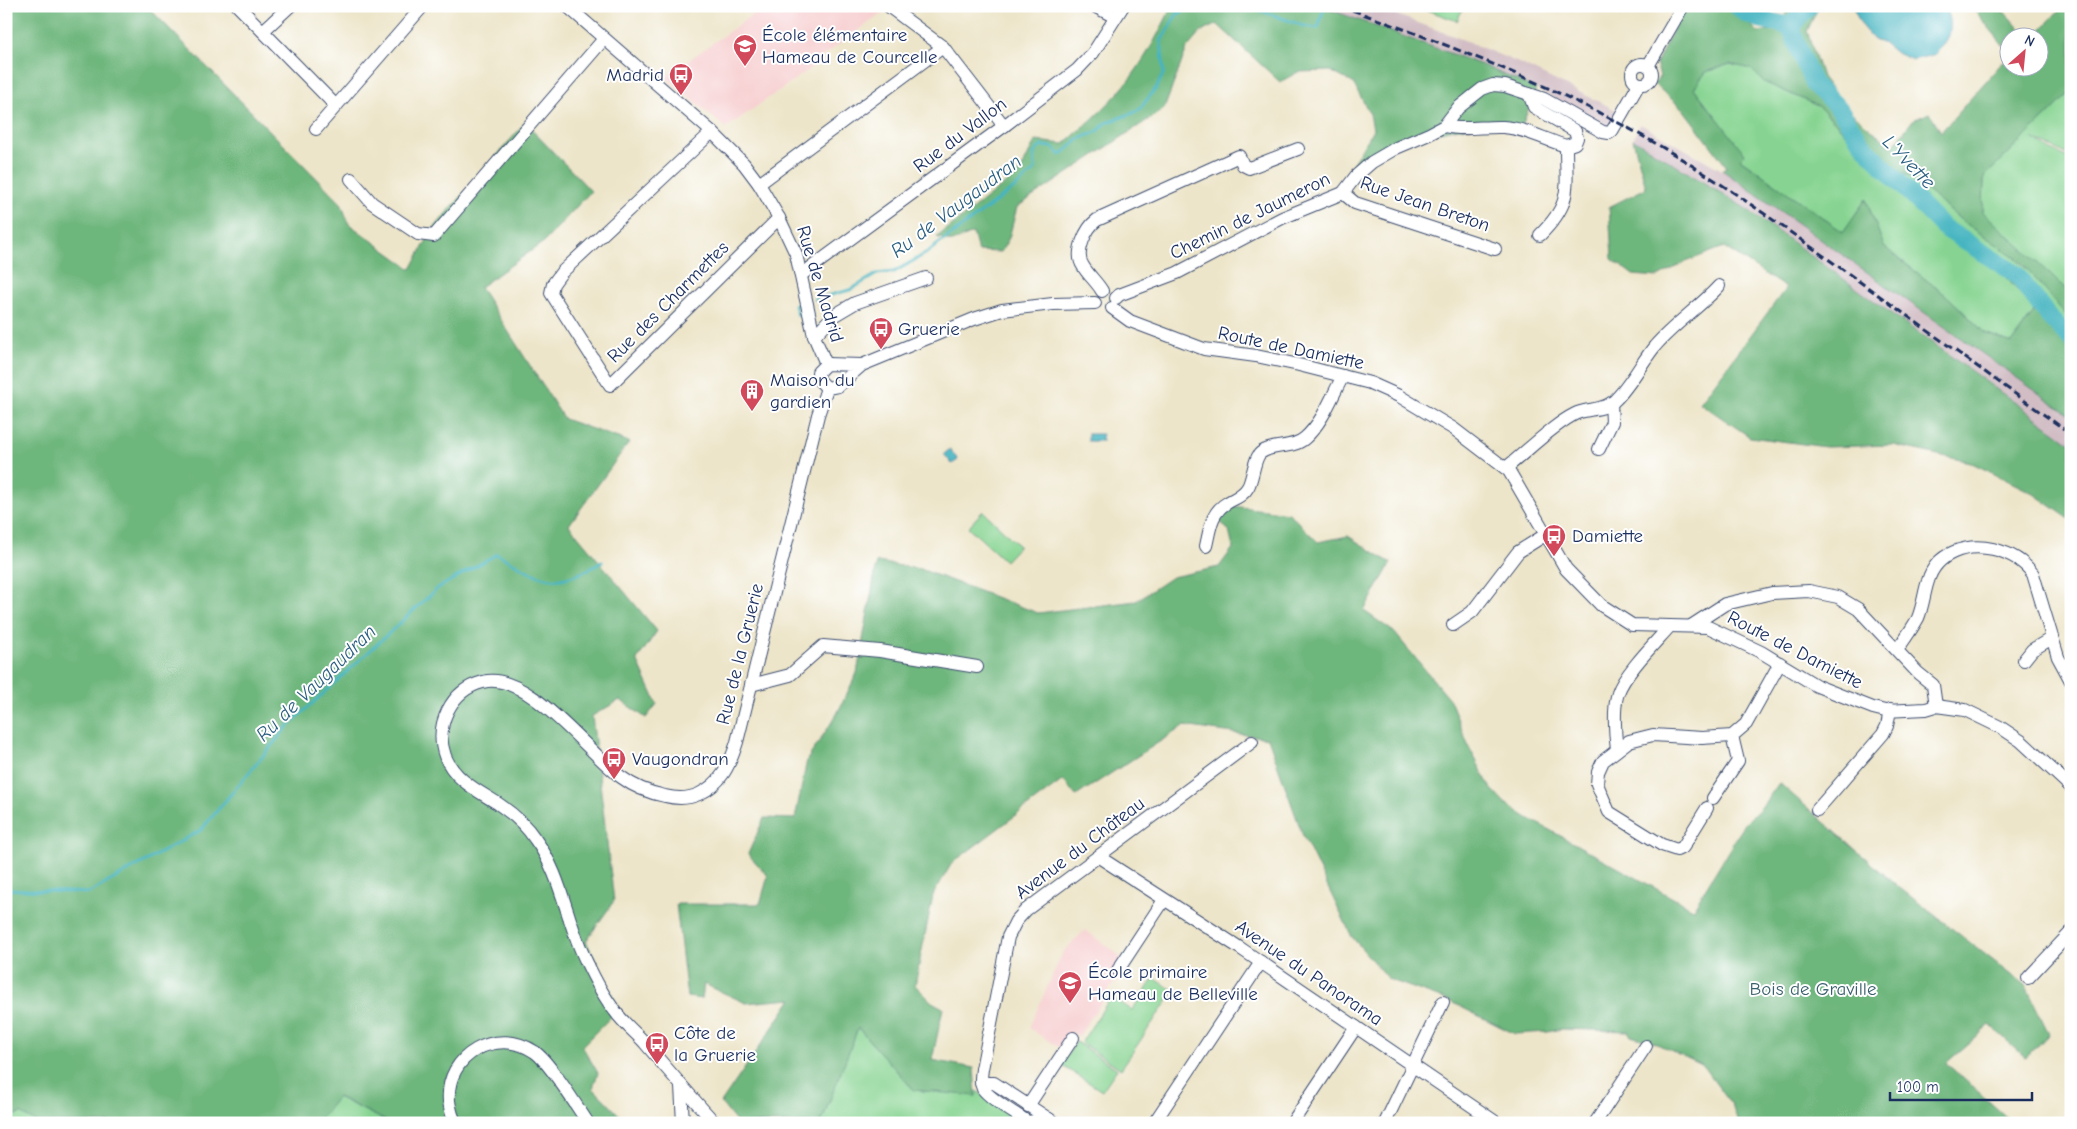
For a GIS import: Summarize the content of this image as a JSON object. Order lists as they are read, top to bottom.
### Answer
{
  "streets": {
    "street": [
      "Rue du Vallon",
      "Rue Jean Breton",
      "Chemin de Jaumeron",
      "Rue de Madrid",
      "Rue des Charmettes",
      "Route de Damiette",
      "Rue de la Gruerie",
      "Avenue du Château",
      "Avenue du Panorama"
    ]
  },
  "crossings": [
    ["Rue du Vallon", "Rue de Madrid"],
    ["Rue Jean Breton", "Chemin de Jaumeron"],
    ["Chemin de Jaumeron", "Route de Damiette"],
    ["Rue de Madrid", "Rue des Charmettes"],
    ["Rue de Madrid", "Rue de la Gruerie"],
    ["Avenue du Château", "Avenue du Panorama"]
  ],
  "water": ["L'Yvette", "Ru de Vaugaudran"],
  "parks": ["Bois de Graville"],
  "places": {
    "school or university": ["École élémentaire Hameau de Courcelle", "École primaire Hameau de Belleville"],
    "bus stop": [
      "Madrid",
      "Gruerie",
      "Damiette",
      "Vaugondran",
      "Côte de la Gruerie"
    ],
    "building": ["Maison du gardien"]
  },
  "scale_bar": "100 m",
  "north": "top right"
}
